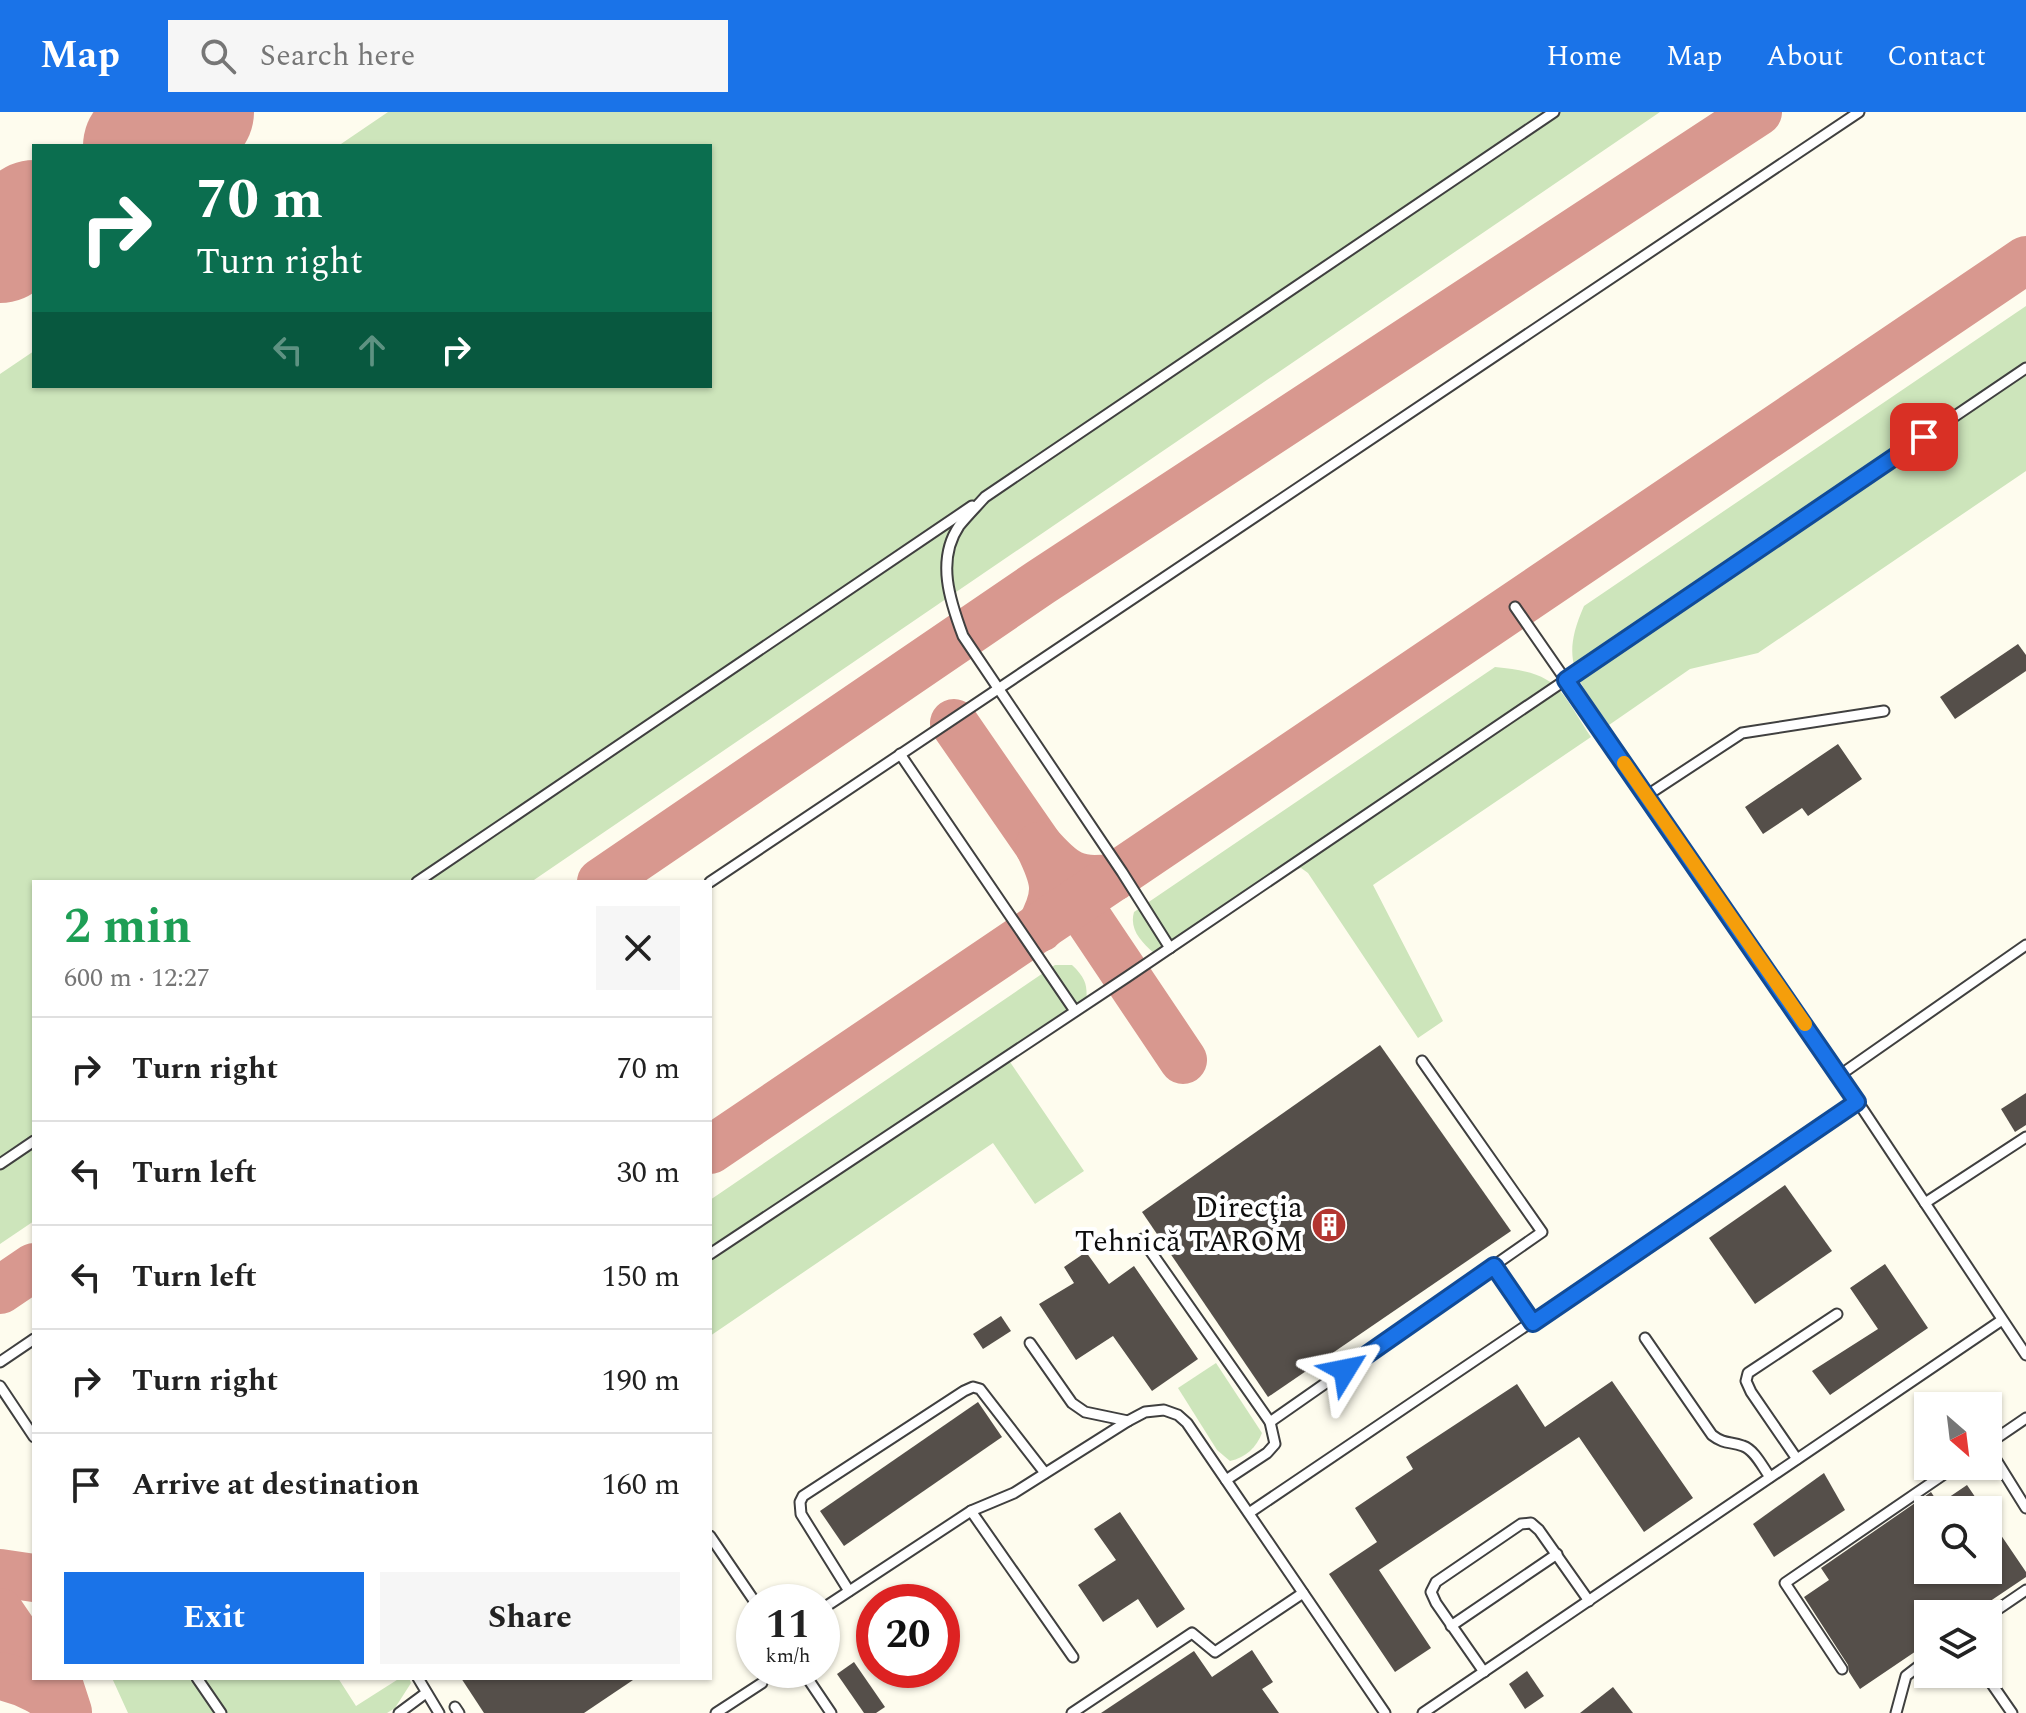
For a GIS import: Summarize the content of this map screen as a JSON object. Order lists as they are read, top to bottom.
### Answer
{
  "places": {
    "building": ["Direcţia Tehnică TAROM"]
  },
  "north": "bottom right",
  "page": {
    "header": "Map",
    "search": "Search here",
    "nav": [
      "Home",
      "Map",
      "About",
      "Contact"
    ],
    "turn": ["70 m", "Turn right"],
    "heading": ["2 min", "600 m · 12:27"],
    "list": [
      {
        "name": "Turn right",
        "value": "70 m"
      },
      {
        "name": "Turn left",
        "value": "30 m"
      },
      {
        "name": "Turn left",
        "value": "150 m"
      },
      {
        "name": "Turn right",
        "value": "190 m"
      },
      {
        "name": "Arrive at destination",
        "value": "160 m"
      }
    ],
    "buttons": ["Exit", "Share"],
    "speed": "11 km/h",
    "limit": "20"
  }
}
